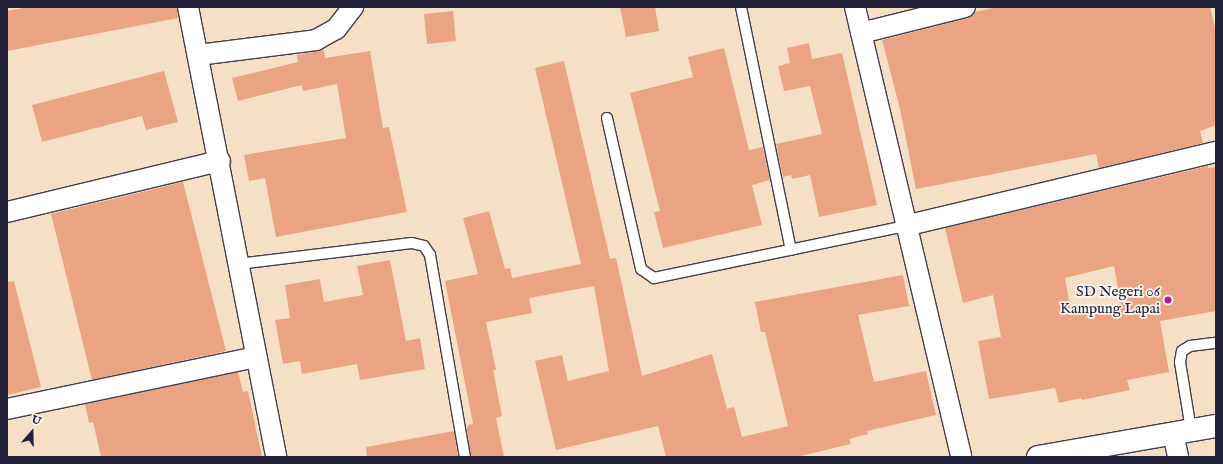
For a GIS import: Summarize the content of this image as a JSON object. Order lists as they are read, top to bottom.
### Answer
{
  "places": ["SD Negeri 06 Kampung Lapai"],
  "north": "top"
}
